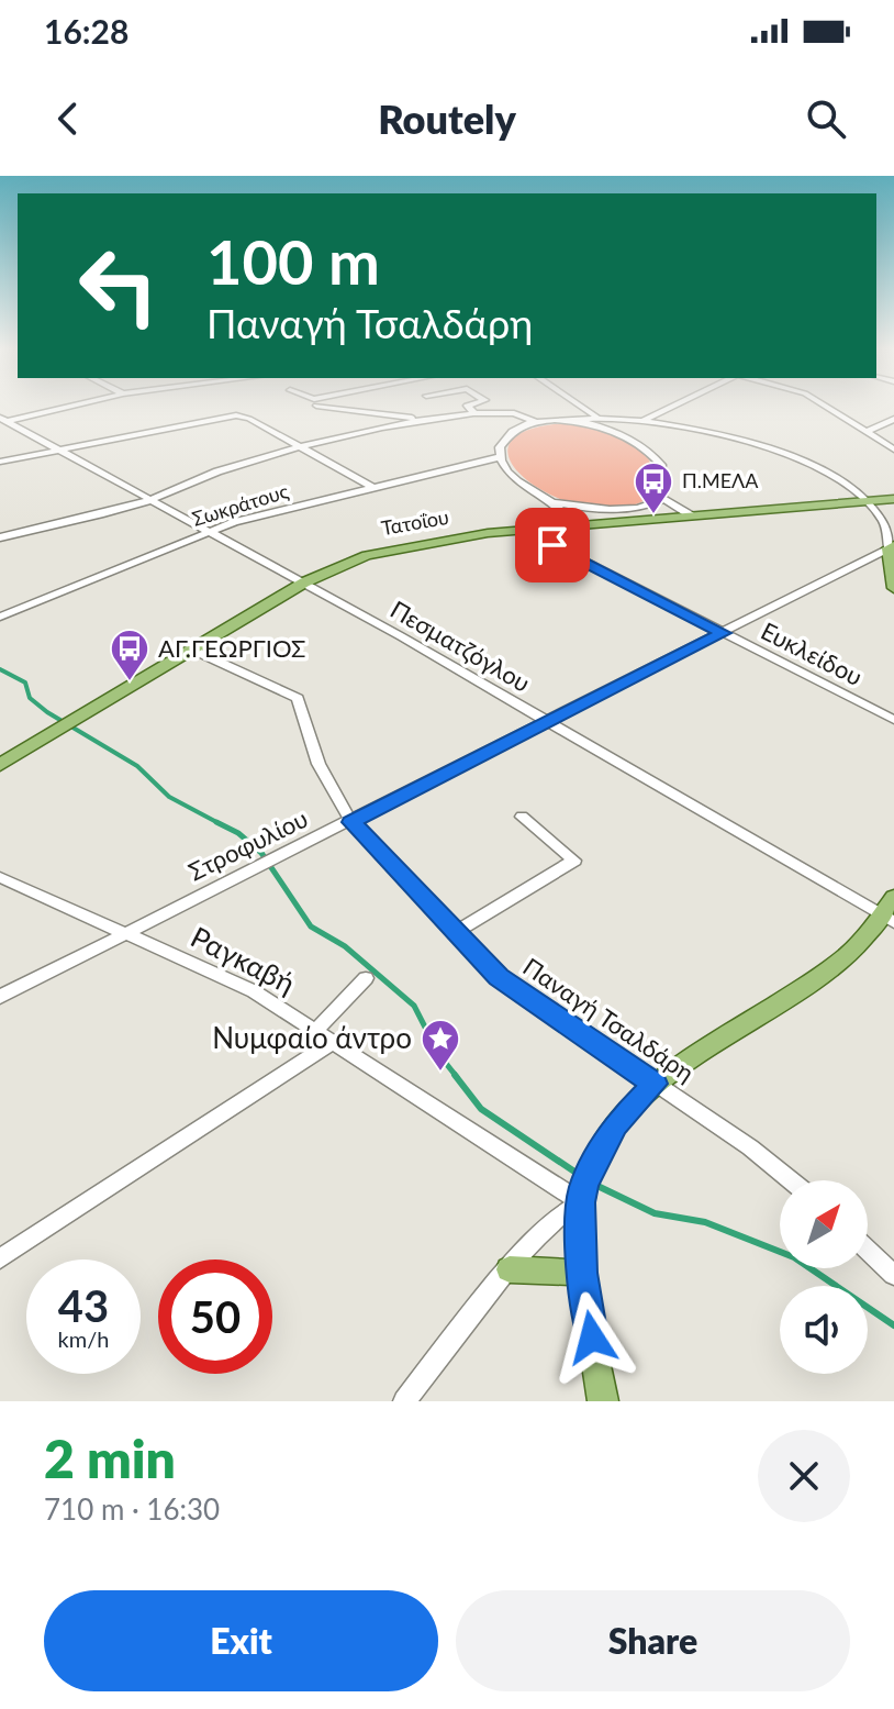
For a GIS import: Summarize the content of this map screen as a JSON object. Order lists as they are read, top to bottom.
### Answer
{
  "streets": {
    "main road": ["Τατοΐου"],
    "street": [
      "Σωκράτους",
      "Πεσματζόγλου",
      "Ευκλείδου",
      "Στροφυλίου",
      "Ραγκαβή",
      "Παναγή Τσαλδάρη"
    ]
  },
  "crossings": [
    ["Σωκράτους", "Πεσματζόγλου"],
    ["Τατοΐου", "Πεσματζόγλου"],
    ["Τατοΐου", "Ευκλείδου"],
    ["Τατοΐου", "Παναγή Τσαλδάρη"],
    ["Πεσματζόγλου", "Στροφυλίου"],
    ["Ευκλείδου", "Στροφυλίου"],
    ["Στροφυλίου", "Ραγκαβή"],
    ["Στροφυλίου", "Παναγή Τσαλδάρη"]
  ],
  "places": {
    "bus stop": ["Π.ΜΕΛΑ", "ΑΓ.ΓΕΩΡΓΙΟΣ"],
    "place": ["Νυμφαίο άντρο"]
  },
  "north": "top right",
  "page": {
    "status": "16:28",
    "header": "Routely",
    "turn": ["100 m", "Παναγή Τσαλδάρη"],
    "speed": "43 km/h",
    "limit": "50",
    "heading": ["2 min", "710 m · 16:30"],
    "buttons": ["Exit", "Share"]
  }
}
